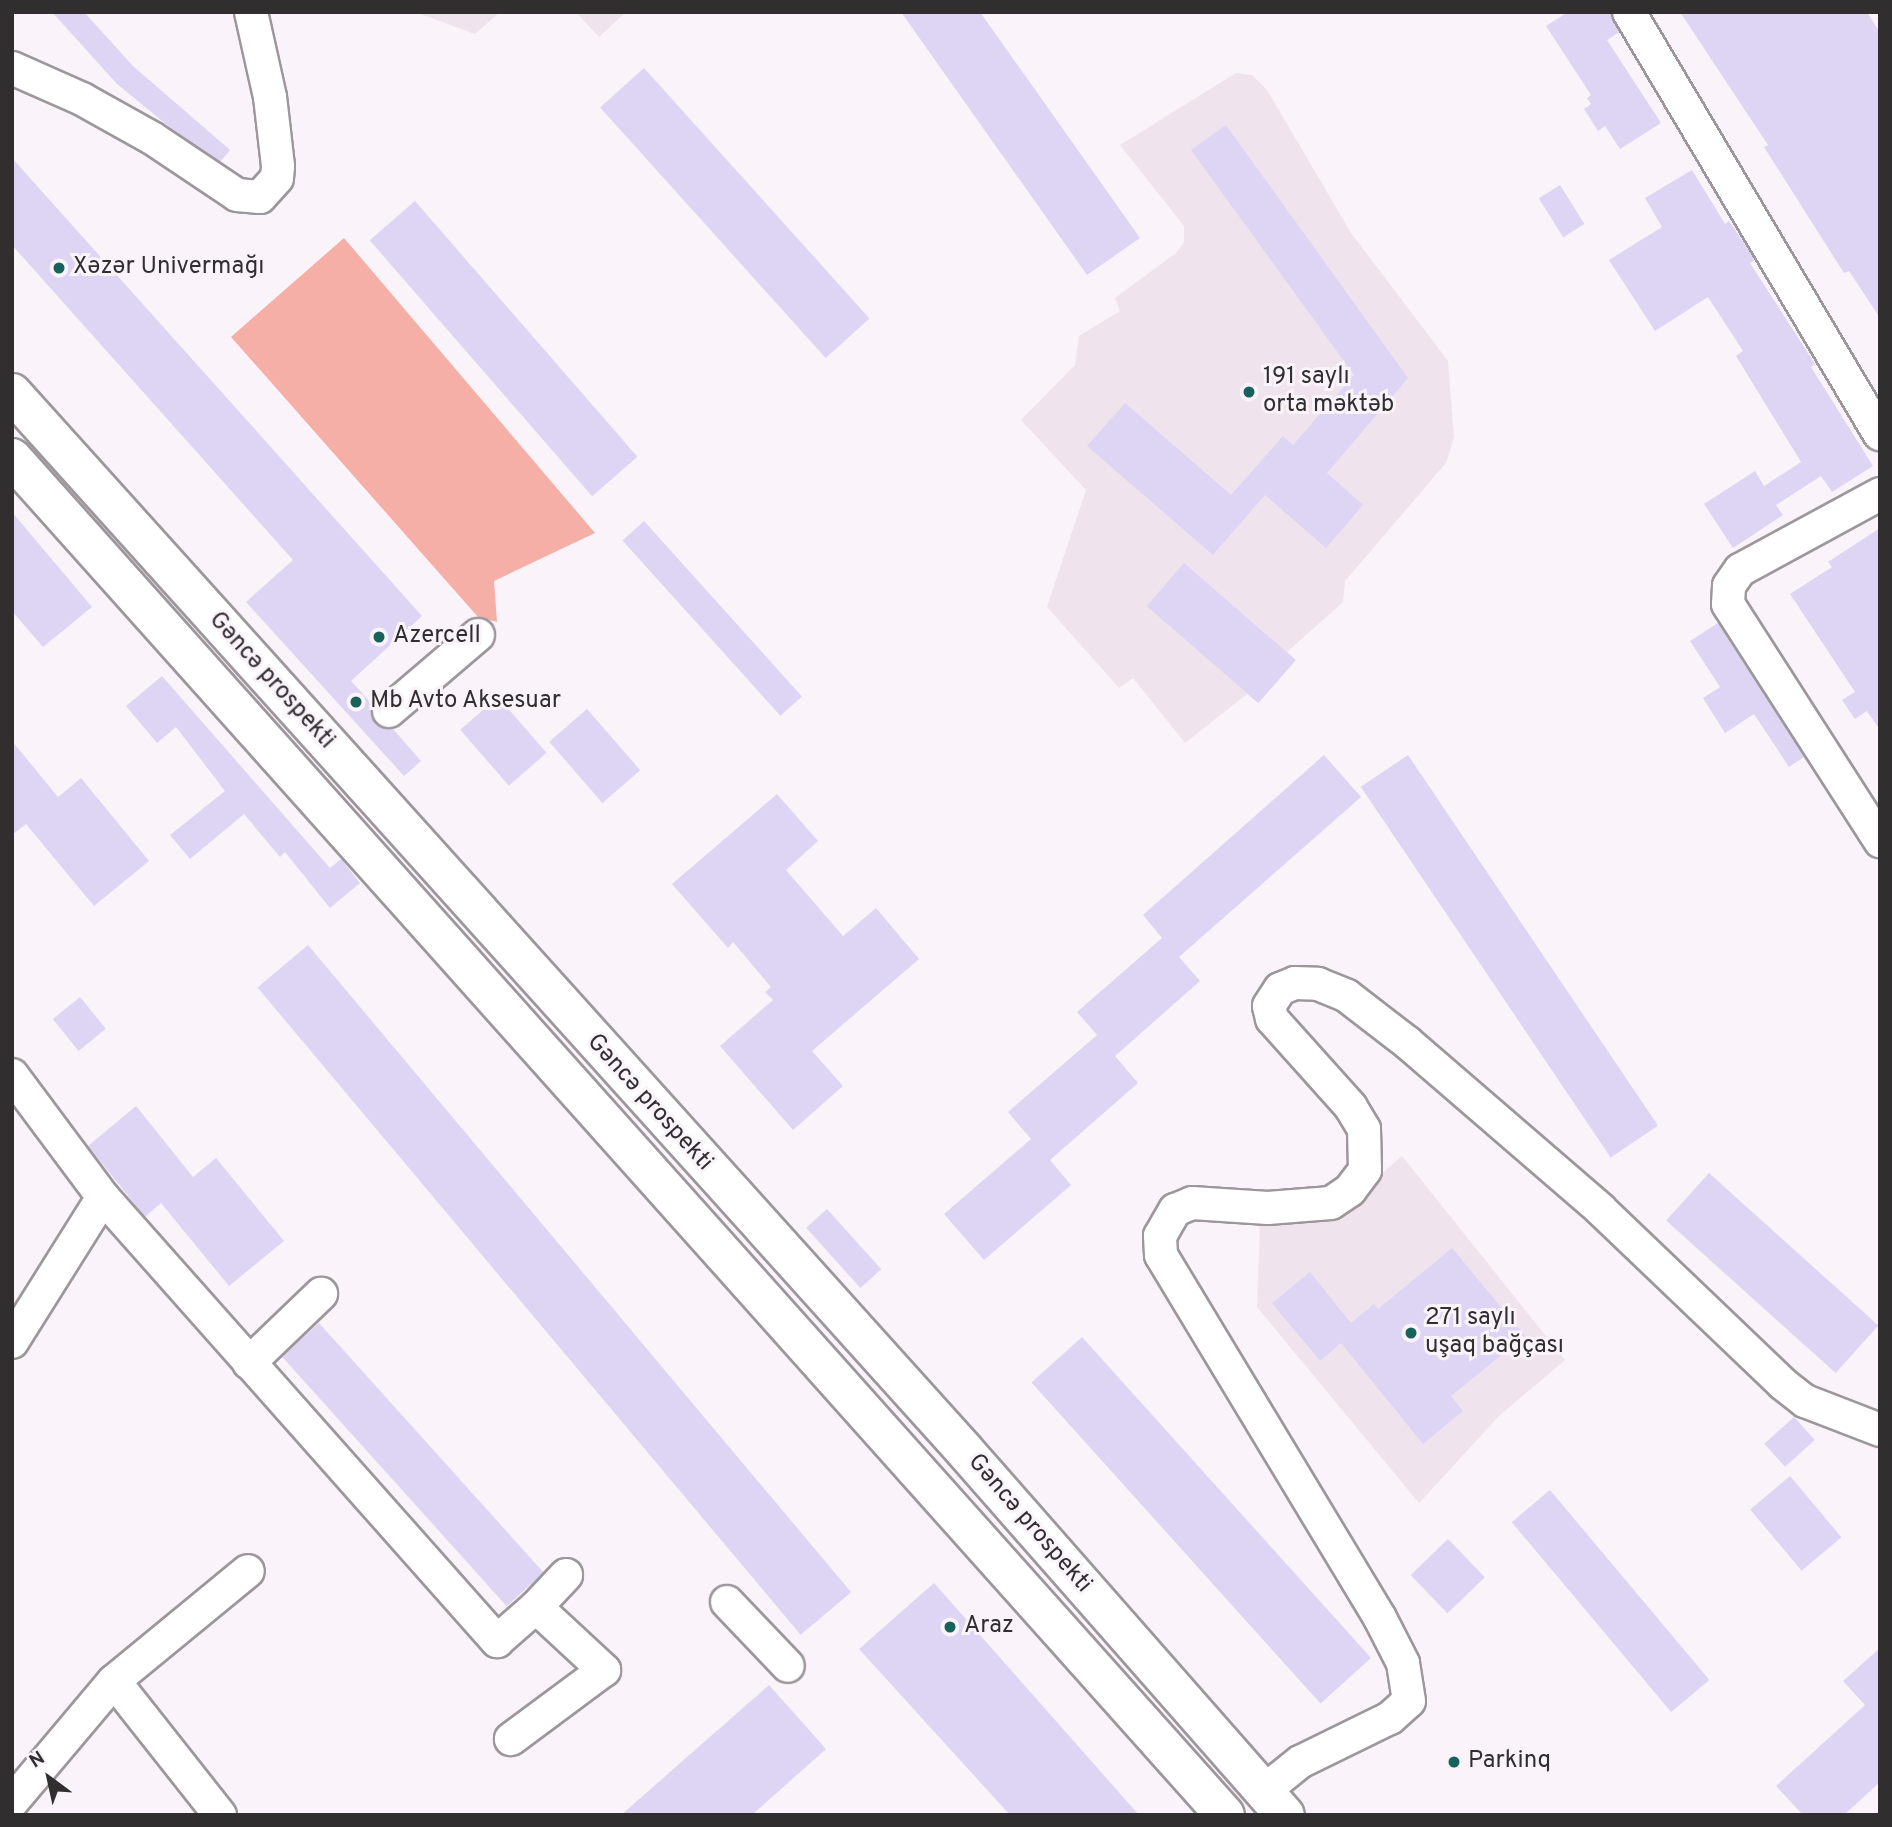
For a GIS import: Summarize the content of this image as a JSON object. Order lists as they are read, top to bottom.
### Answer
{
  "streets": {
    "main road": ["Gəncə prospekti"]
  },
  "places": [
    "Xəzər Univermağı",
    "191 saylı orta məktəb",
    "Azercell",
    "Mb Avto Aksesuar",
    "271 saylı uşaq bağçası",
    "Araz",
    "Parkinq"
  ],
  "north": "top left"
}
